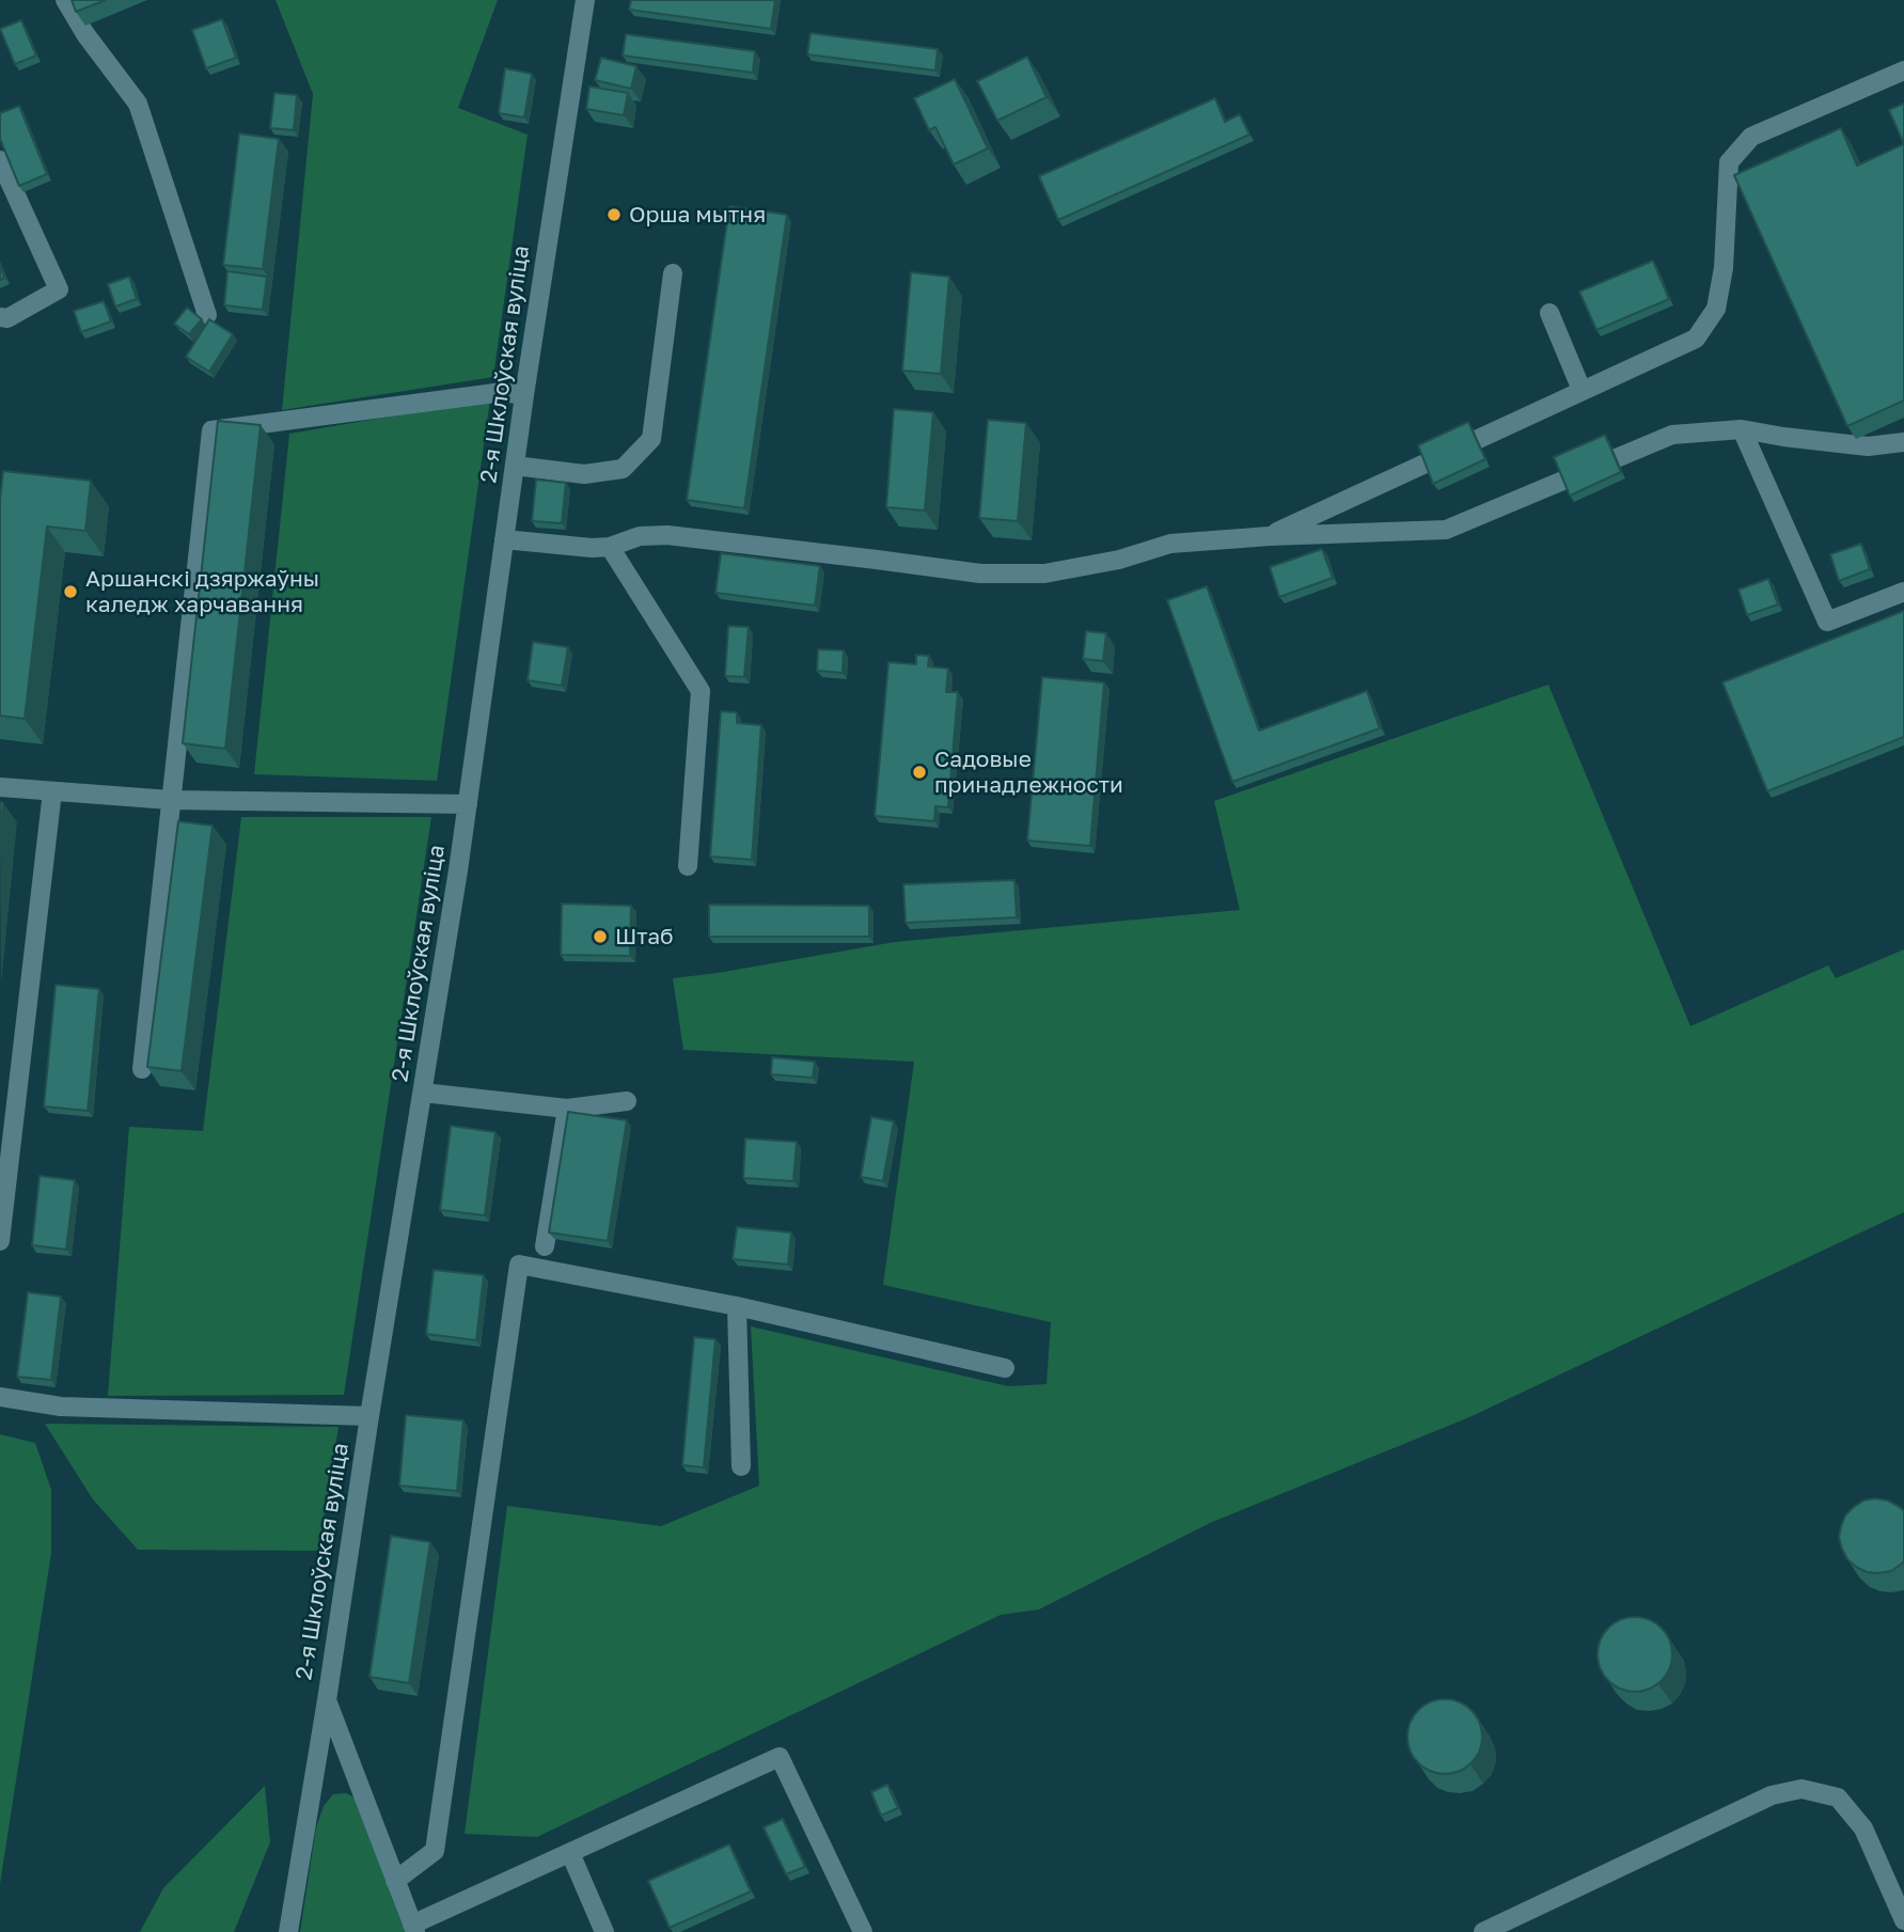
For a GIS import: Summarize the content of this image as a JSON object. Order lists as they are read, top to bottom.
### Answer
{
  "streets": {
    "street": ["2-я Шклоўская вуліца"]
  },
  "places": [
    "Орша мытня",
    "Аршанскі дзяржаўны каледж харчавання",
    "Садовые принадлежности",
    "Штаб"
  ]
}
